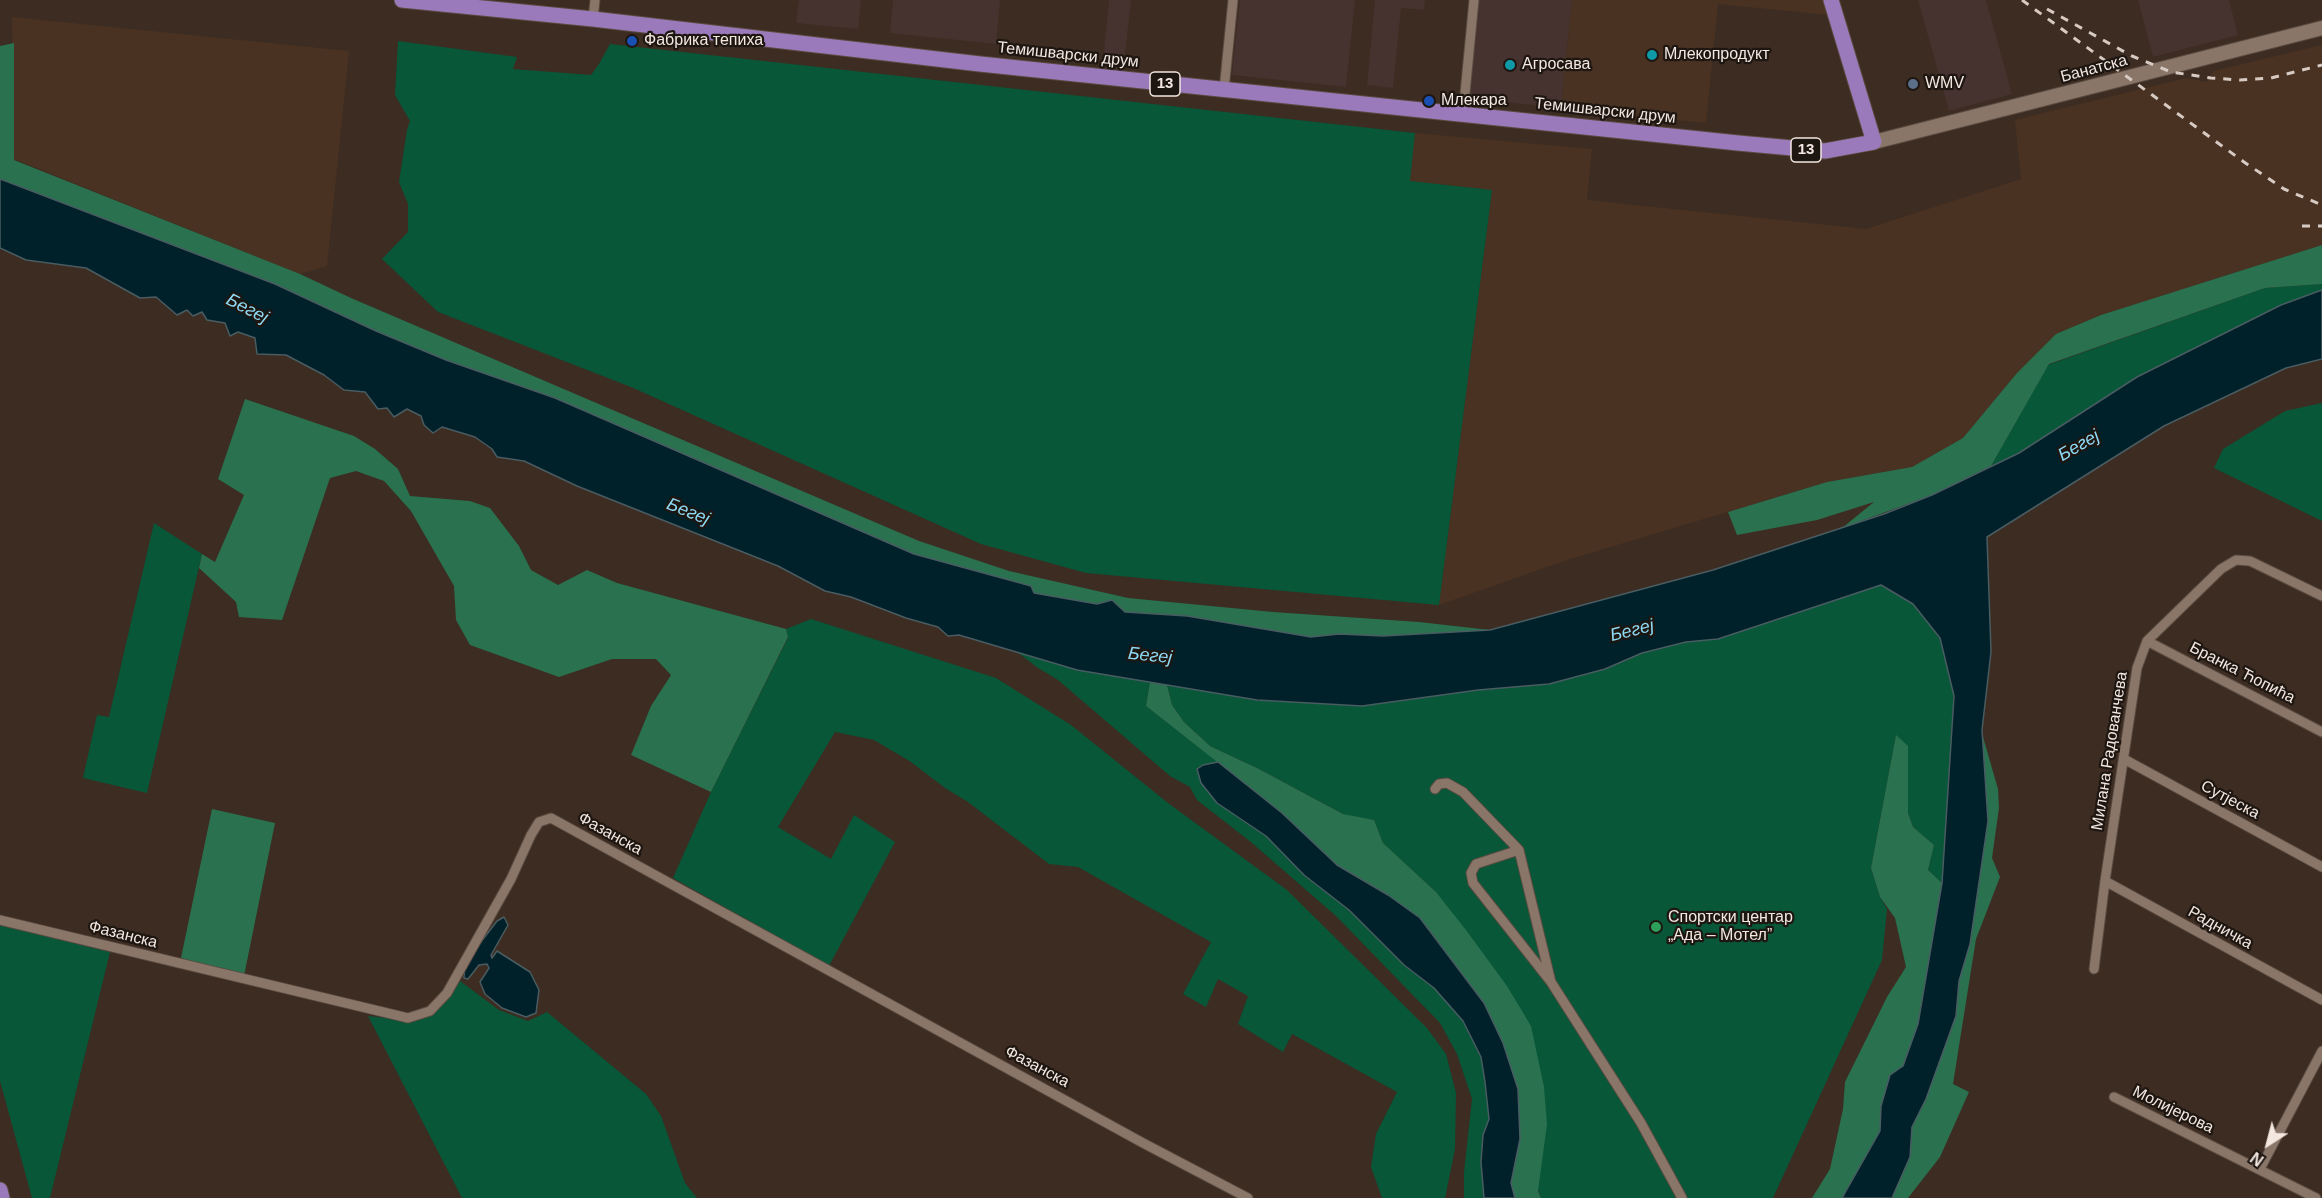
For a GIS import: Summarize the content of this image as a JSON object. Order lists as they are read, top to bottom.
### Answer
{
  "streets": {
    "main road": ["Темишварски друм", "Банатска", "13"],
    "street": [
      "Бранка Ћопића",
      "Милана Радованчева",
      "Сутјеска",
      "Фазанска",
      "Радничка",
      "Молијерова"
    ]
  },
  "crossings": [
    ["Темишварски друм", "Банатска"],
    ["Бранка Ћопића", "Милана Радованчева"],
    ["Милана Радованчева", "Сутјеска"],
    ["Милана Радованчева", "Радничка"]
  ],
  "water": ["Бегеј"],
  "places": [
    "Фабрика тепиха",
    "Млекопродукт",
    "Агросава",
    "WMV",
    "Млекара",
    "Спортски центар „Ада – Мотел”"
  ],
  "north": "bottom left"
}
